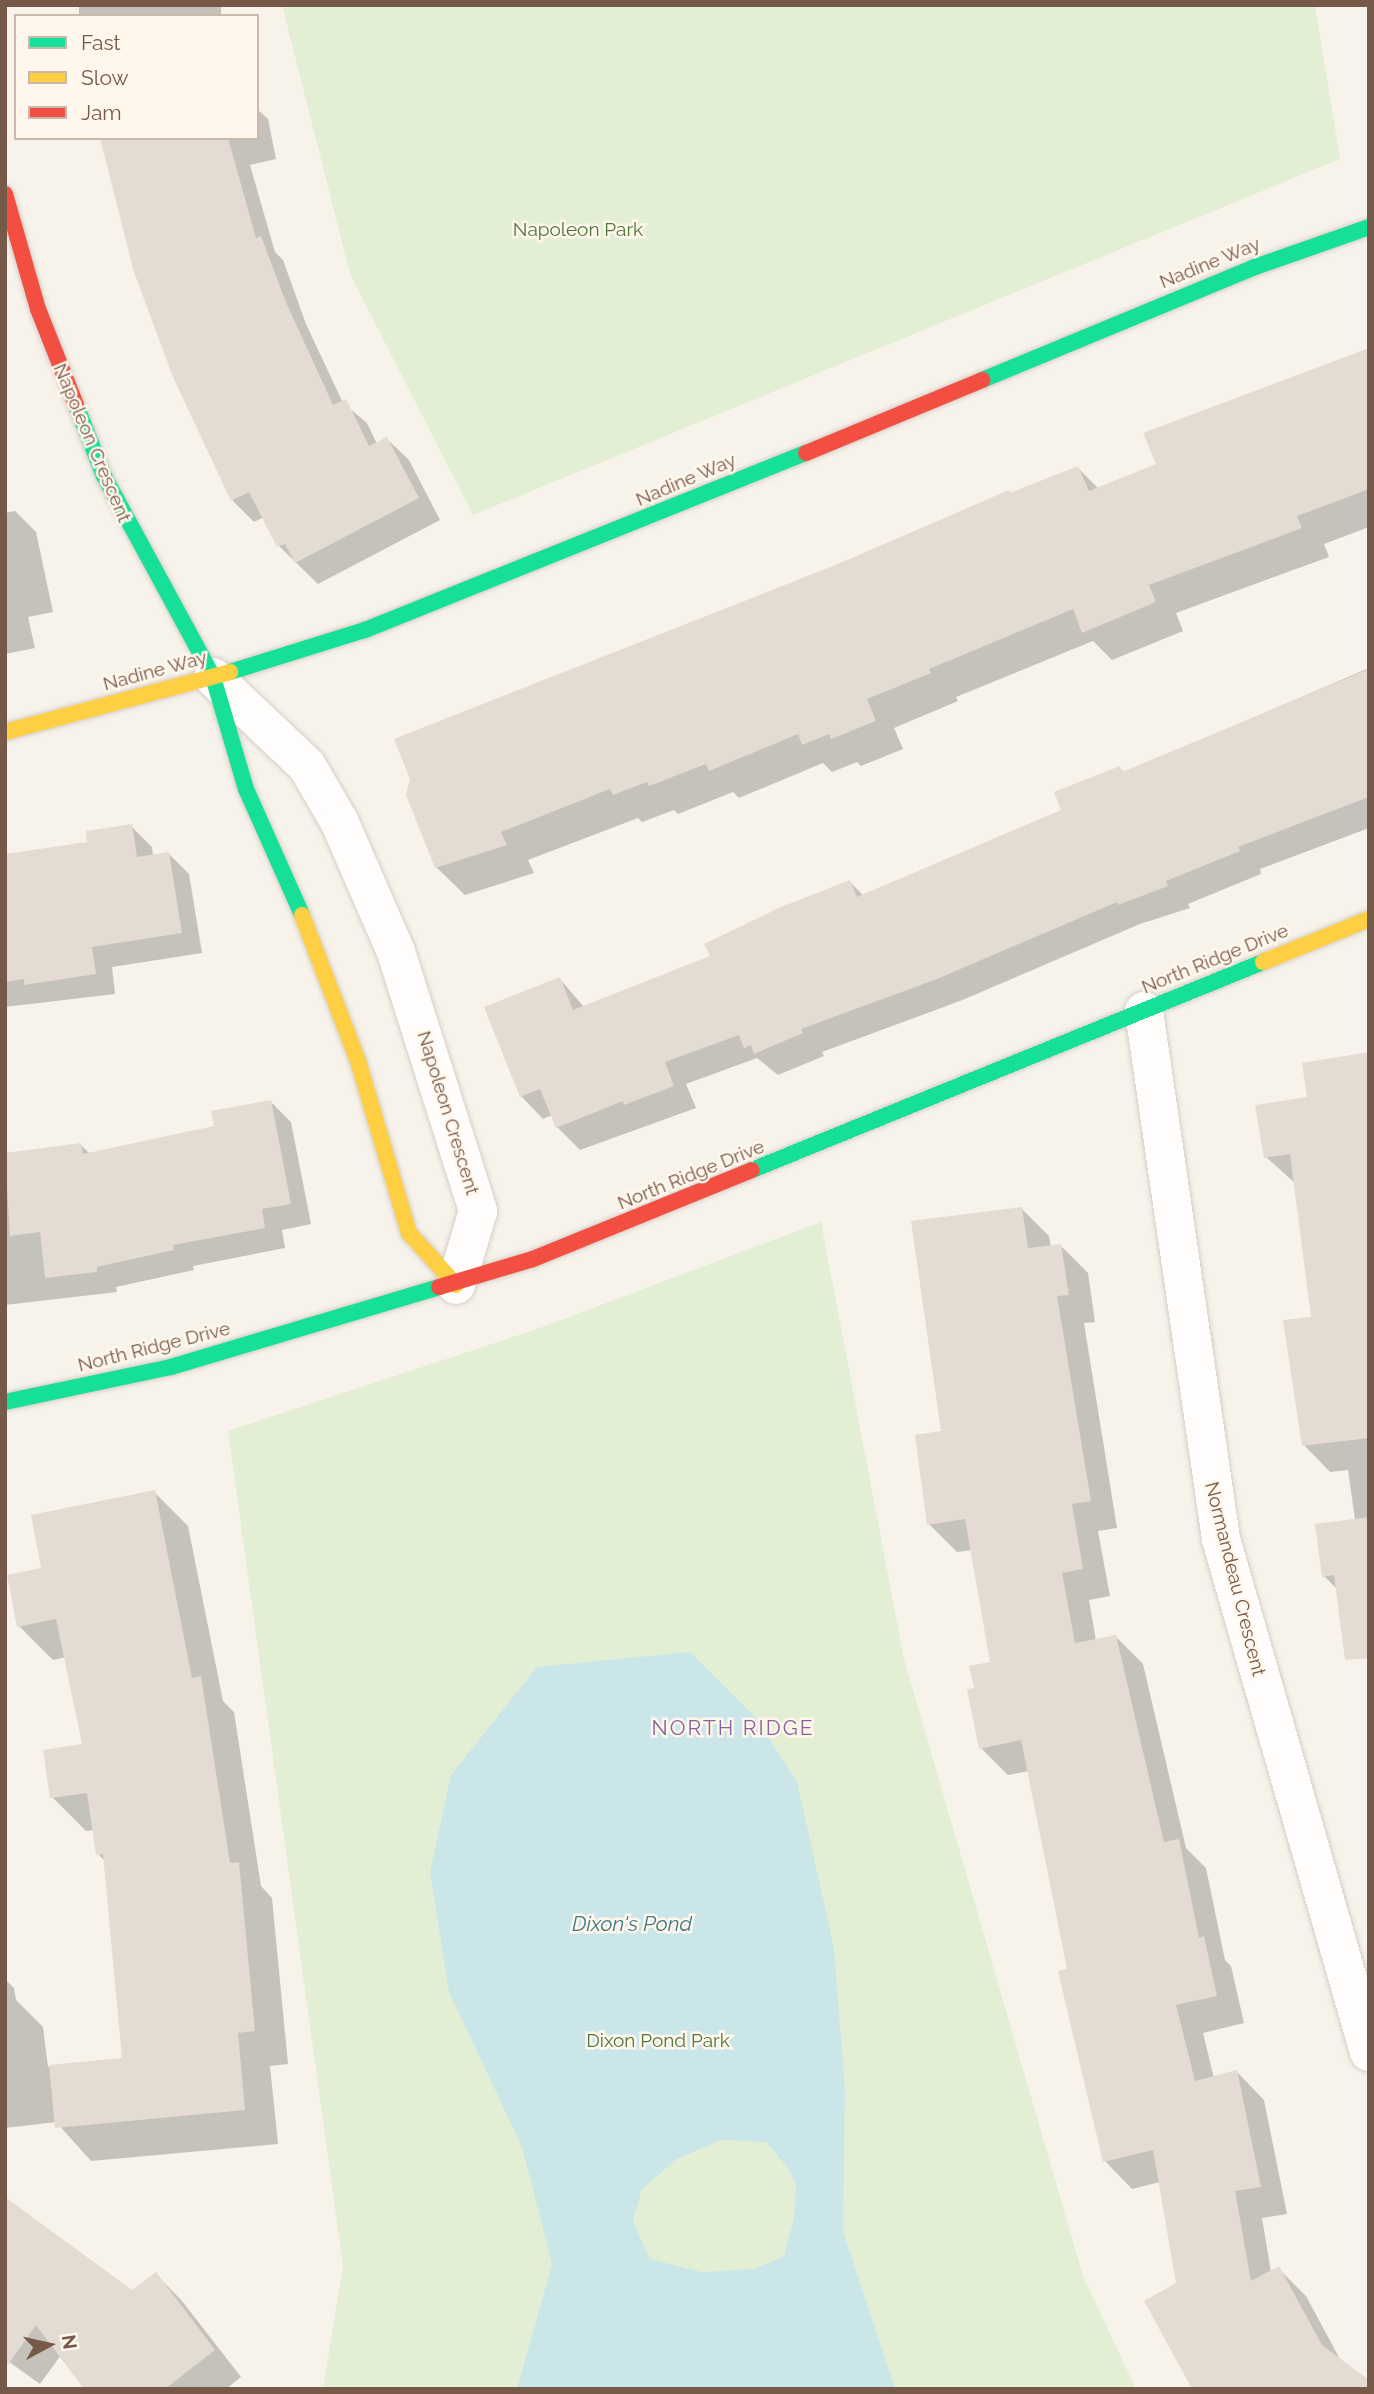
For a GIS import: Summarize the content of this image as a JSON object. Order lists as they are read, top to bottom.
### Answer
{
  "streets": {
    "street": [
      "Nadine Way",
      "Napoleon Crescent",
      "North Ridge Drive",
      "Normandeau Crescent"
    ]
  },
  "crossings": [
    ["Nadine Way", "Napoleon Crescent"],
    ["Napoleon Crescent", "North Ridge Drive"],
    ["North Ridge Drive", "Normandeau Crescent"]
  ],
  "districts": ["NORTH RIDGE"],
  "water": ["Dixon's Pond"],
  "parks": ["Napoleon Park", "Dixon Pond Park"],
  "legend": ["Fast", "Slow", "Jam"],
  "north": "right"
}
